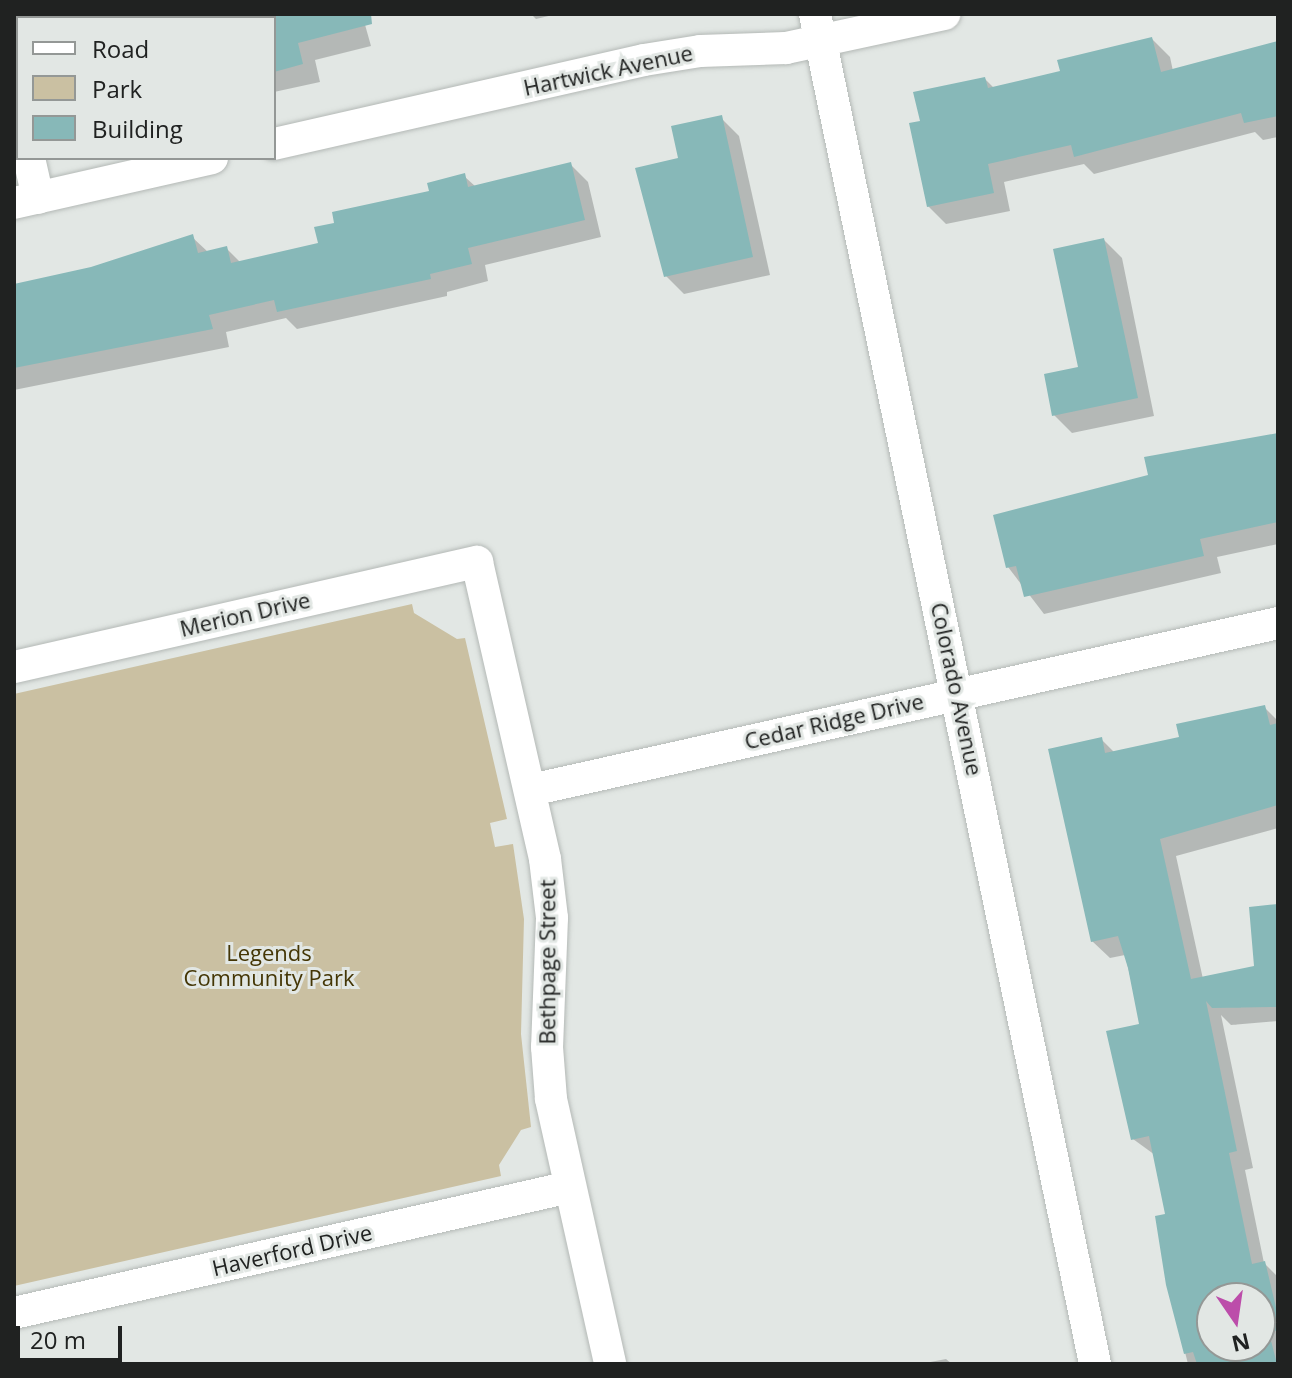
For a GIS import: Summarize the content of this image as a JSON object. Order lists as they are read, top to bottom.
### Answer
{
  "streets": {
    "street": [
      "Hartwick Avenue",
      "Merion Drive",
      "Colorado Avenue",
      "Cedar Ridge Drive",
      "Bethpage Street",
      "Haverford Drive"
    ]
  },
  "crossings": [
    ["Hartwick Avenue", "Colorado Avenue"],
    ["Merion Drive", "Bethpage Street"],
    ["Colorado Avenue", "Cedar Ridge Drive"],
    ["Cedar Ridge Drive", "Bethpage Street"],
    ["Bethpage Street", "Haverford Drive"]
  ],
  "parks": ["Legends Community Park"],
  "legend": ["Road", "Park", "Building"],
  "scale_bar": "20 m",
  "north": "bottom"
}
